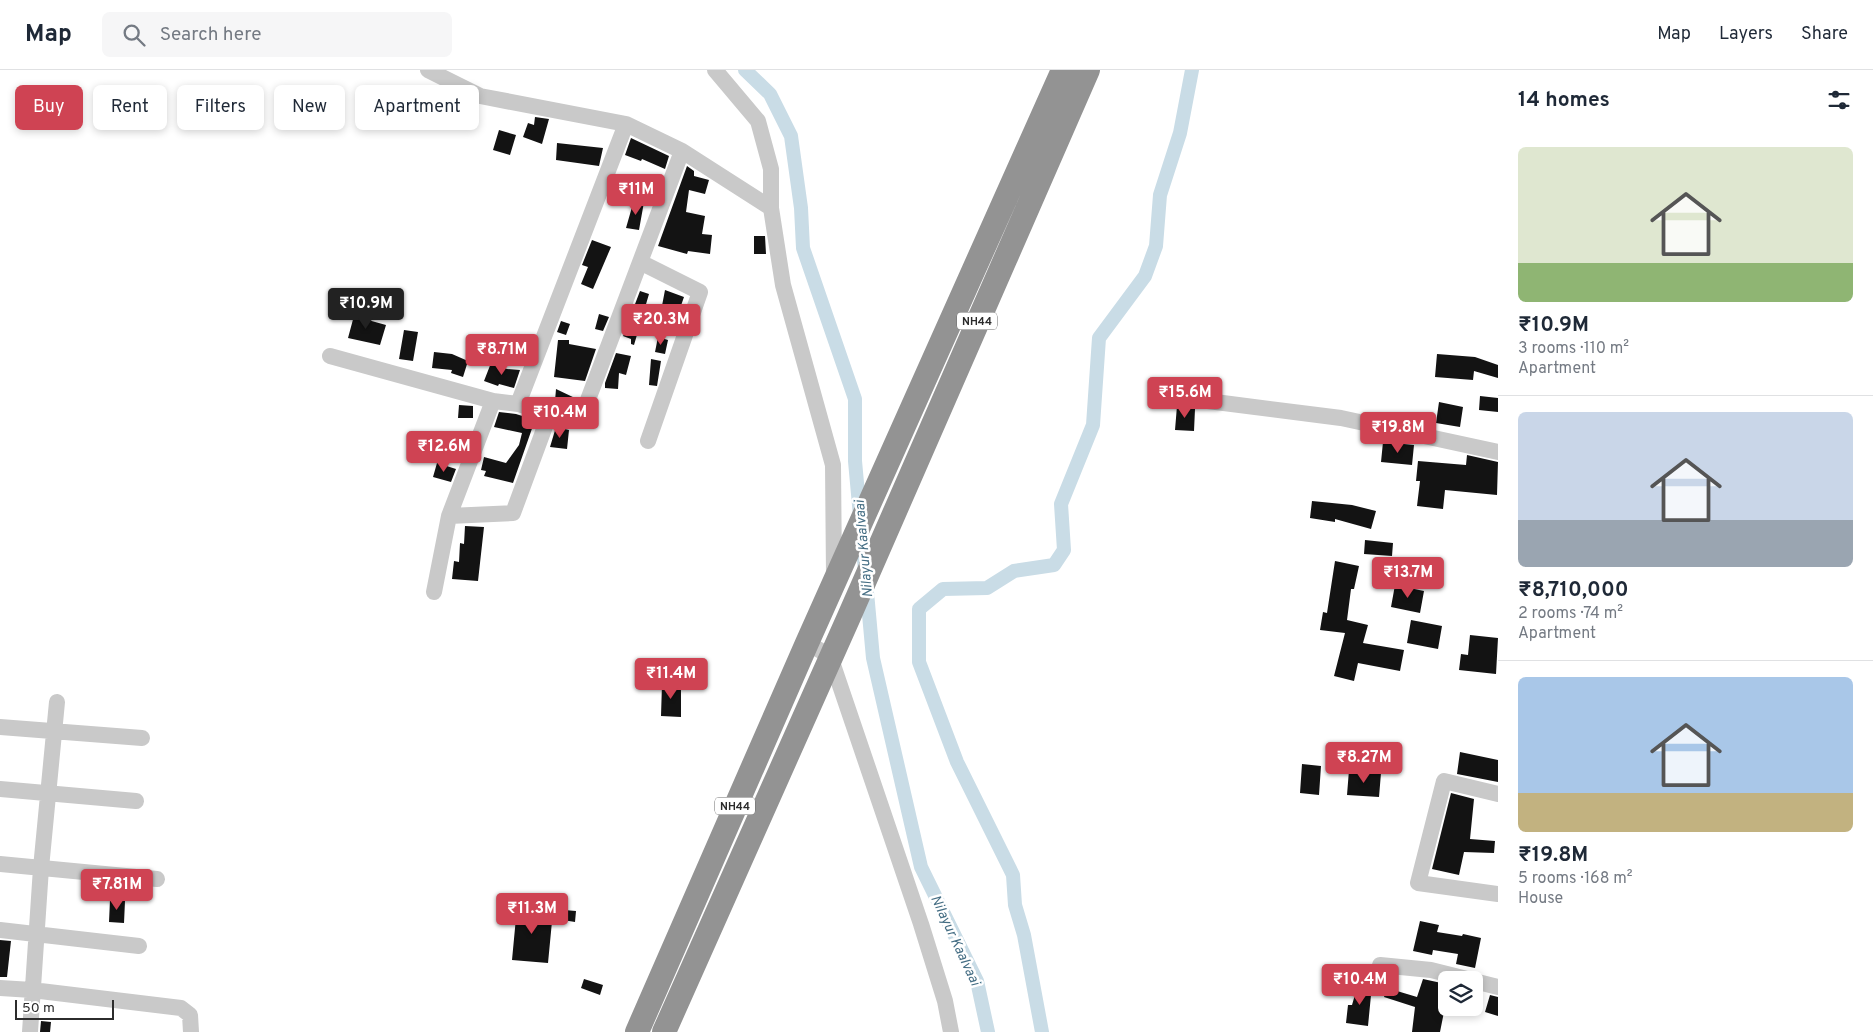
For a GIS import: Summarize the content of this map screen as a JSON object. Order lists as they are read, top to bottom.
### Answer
{
  "streets": {
    "highway": ["NH44"]
  },
  "water": ["Nilayur Kaalvaai"],
  "scale_bar": "50 m",
  "page": {
    "header": "Map",
    "search": "Search here",
    "nav": ["Map", "Layers", "Share"],
    "heading": "14 homes",
    "chip": [
      "Buy",
      "Rent",
      "Filters",
      "New",
      "Apartment"
    ],
    "list": [
      {
        "name": "₹10.9M",
        "note": "3 rooms · 110 m² · Apartment"
      },
      {
        "name": "₹8,710,000",
        "note": "2 rooms · 74 m² · Apartment"
      },
      {
        "name": "₹19.8M",
        "note": "5 rooms · 168 m² · House"
      }
    ],
    "price": [
      "₹11M",
      "₹10.9M",
      "₹20.3M",
      "₹8.71M",
      "₹15.6M",
      "₹10.4M",
      "₹19.8M",
      "₹12.6M",
      "₹13.7M",
      "₹11.4M",
      "₹8.27M",
      "₹7.81M",
      "₹11.3M",
      "₹10.4M"
    ],
    "scale": "50 m"
  }
}
